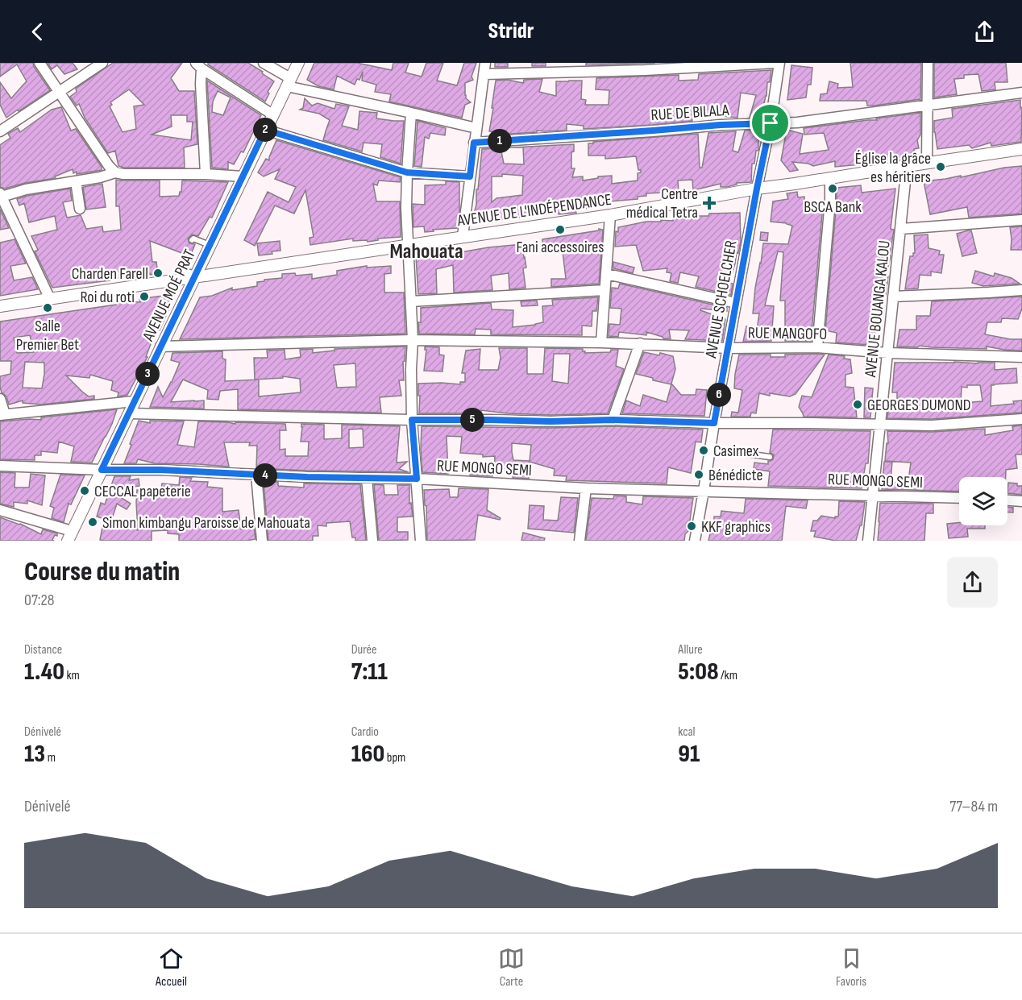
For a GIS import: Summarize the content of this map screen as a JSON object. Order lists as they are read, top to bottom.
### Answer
{
  "streets": {
    "street": [
      "RUE DE BILALA",
      "AVENUE DE L'INDÉPENDANCE",
      "AVENUE MOÉ PRAT",
      "AVENUE SCHOELCHER",
      "AVENUE BOUANGA KALOU",
      "RUE MANGOFO",
      "RUE MONGO SEMI"
    ]
  },
  "crossings": [
    ["RUE DE BILALA", "AVENUE SCHOELCHER"],
    ["AVENUE DE L'INDÉPENDANCE", "AVENUE MOÉ PRAT"],
    ["AVENUE DE L'INDÉPENDANCE", "AVENUE SCHOELCHER"],
    ["AVENUE DE L'INDÉPENDANCE", "AVENUE BOUANGA KALOU"],
    ["AVENUE MOÉ PRAT", "RUE MANGOFO"],
    ["AVENUE MOÉ PRAT", "RUE MONGO SEMI"],
    ["AVENUE SCHOELCHER", "RUE MANGOFO"],
    ["AVENUE SCHOELCHER", "RUE MONGO SEMI"],
    ["AVENUE BOUANGA KALOU", "RUE MANGOFO"],
    ["AVENUE BOUANGA KALOU", "RUE MONGO SEMI"]
  ],
  "districts": ["Mahouata"],
  "places": {
    "other": [
      "Église la grâce es héritiers",
      "BSCA Bank",
      "Fani accessoires",
      "Charden Farell",
      "Roi du roti",
      "Salle Premier Bet",
      "GEORGES DUMOND",
      "Casimex",
      "Bénédicte",
      "CECCAL papeterie",
      "Simon kimbangu Paroisse de Mahouata",
      "KKF graphics"
    ],
    "health": ["Centre médical Tetra"]
  },
  "page": {
    "header": "Stridr",
    "pins": [
      "2",
      "1",
      "3",
      "6",
      "5",
      "4"
    ],
    "heading": ["Course du matin", "07:28"],
    "stats": [
      ["Distance", "1.40 km"],
      ["Durée", "7:11"],
      ["Allure", "5:08 /km"],
      ["Dénivelé", "13 m"],
      ["Cardio", "160 bpm"],
      ["kcal", "91"]
    ],
    "chart": ["Dénivelé", "77–84 m"],
    "tabs": ["Accueil", "Carte", "Favoris"]
  }
}
